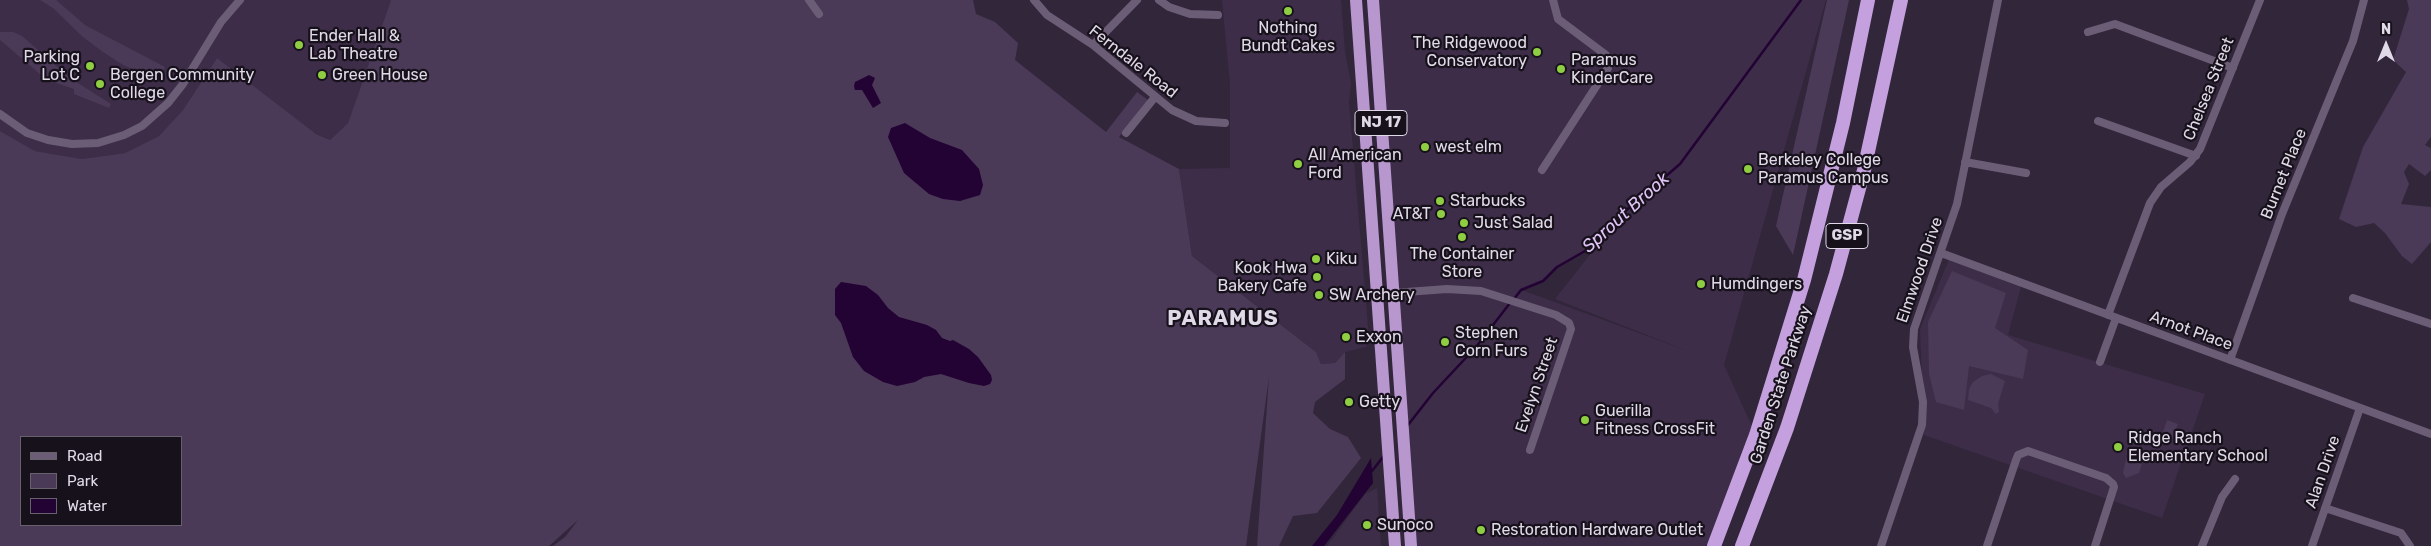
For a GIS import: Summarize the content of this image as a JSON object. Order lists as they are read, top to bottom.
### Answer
{
  "streets": {
    "highway": ["NJ 17", "GSP", "Garden State Parkway"],
    "street": [
      "Ferndale Road",
      "Chelsea Street",
      "Burnet Place",
      "Elmwood Drive",
      "Arnot Place",
      "Evelyn Street",
      "Alan Drive"
    ]
  },
  "crossings": [
    ["Chelsea Street", "Arnot Place"],
    ["NJ 17", "Evelyn Street"],
    ["Burnet Place", "Arnot Place"],
    ["Elmwood Drive", "Arnot Place"],
    ["Arnot Place", "Alan Drive"]
  ],
  "districts": ["PARAMUS"],
  "water": ["Sprout Brook"],
  "places": [
    "Nothing Bundt Cakes",
    "Ender Hall & Lab Theatre",
    "The Ridgewood Conservatory",
    "Parking Lot C",
    "Paramus KinderCare",
    "Green House",
    "Bergen Community College",
    "west elm",
    "All American Ford",
    "Berkeley College Paramus Campus",
    "Starbucks",
    "AT&T",
    "Just Salad",
    "The Container Store",
    "Kiku",
    "Kook Hwa Bakery Cafe",
    "Humdingers",
    "SW Archery",
    "Exxon",
    "Stephen Corn Furs",
    "Getty",
    "Guerilla Fitness CrossFit",
    "Ridge Ranch Elementary School",
    "Sunoco",
    "Restoration Hardware Outlet"
  ],
  "legend": ["Road", "Park", "Water"],
  "north": "top"
}
